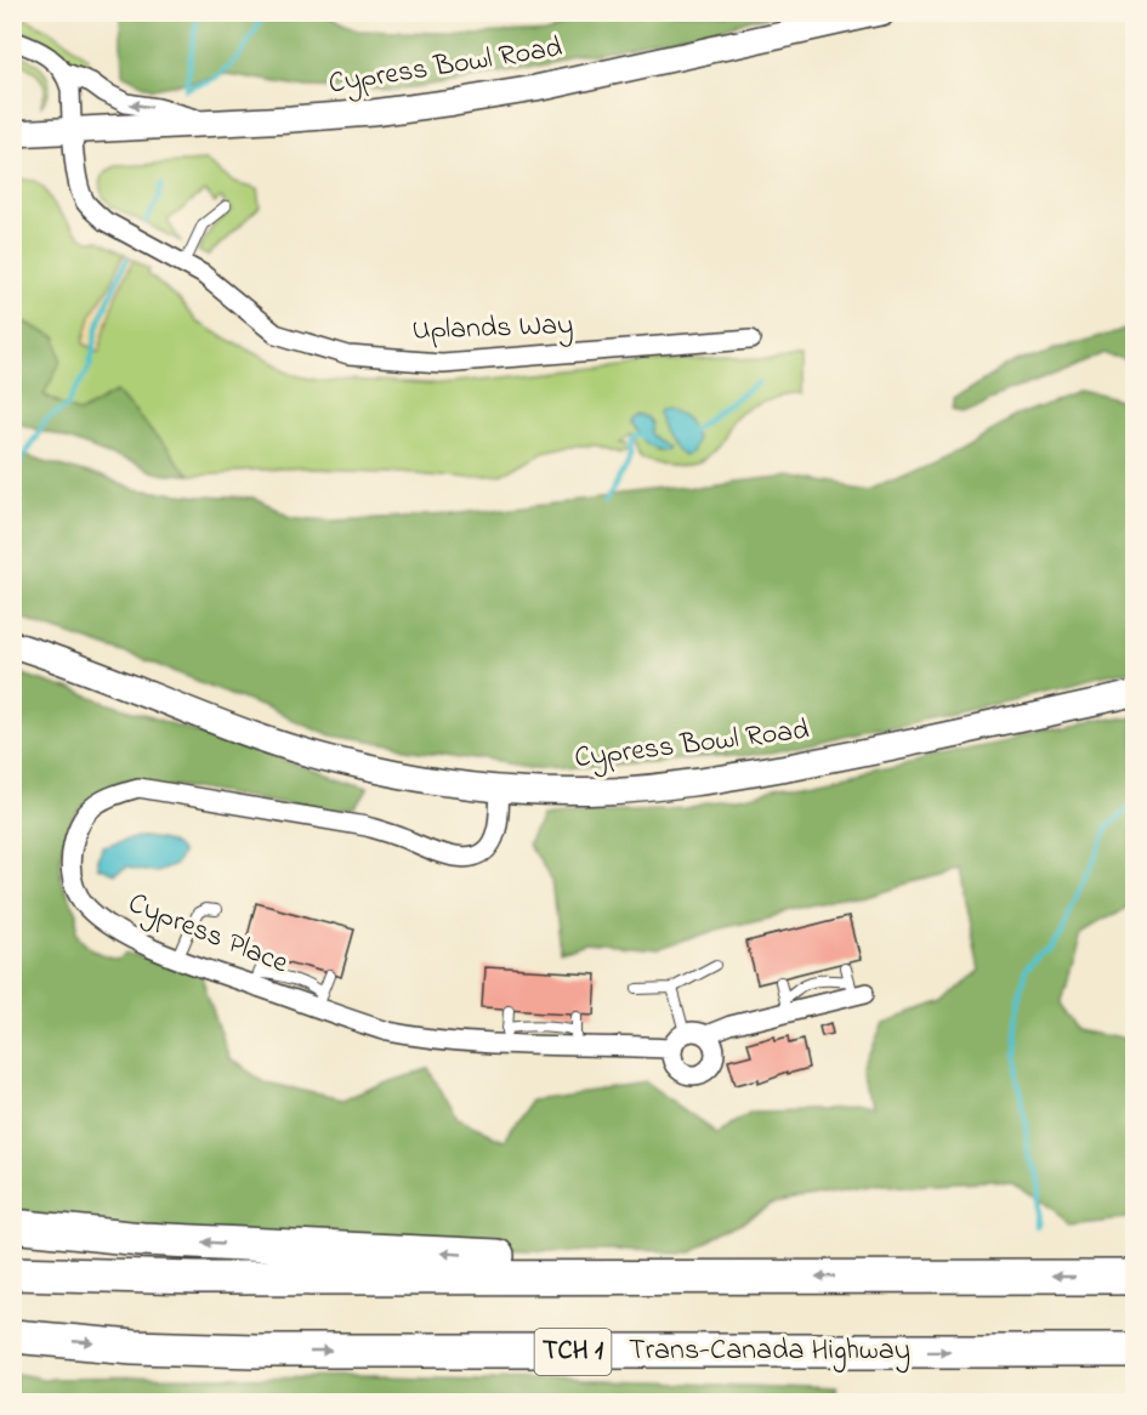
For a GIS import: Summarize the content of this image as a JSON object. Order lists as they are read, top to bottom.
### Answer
{
  "streets": {
    "highway": ["Trans-Canada Highway", "TCH 1"],
    "street": ["Cypress Bowl Road", "Uplands Way", "Cypress Place"]
  },
  "crossings": [
    ["Cypress Bowl Road", "Uplands Way"],
    ["Cypress Bowl Road", "Cypress Place"]
  ]
}
